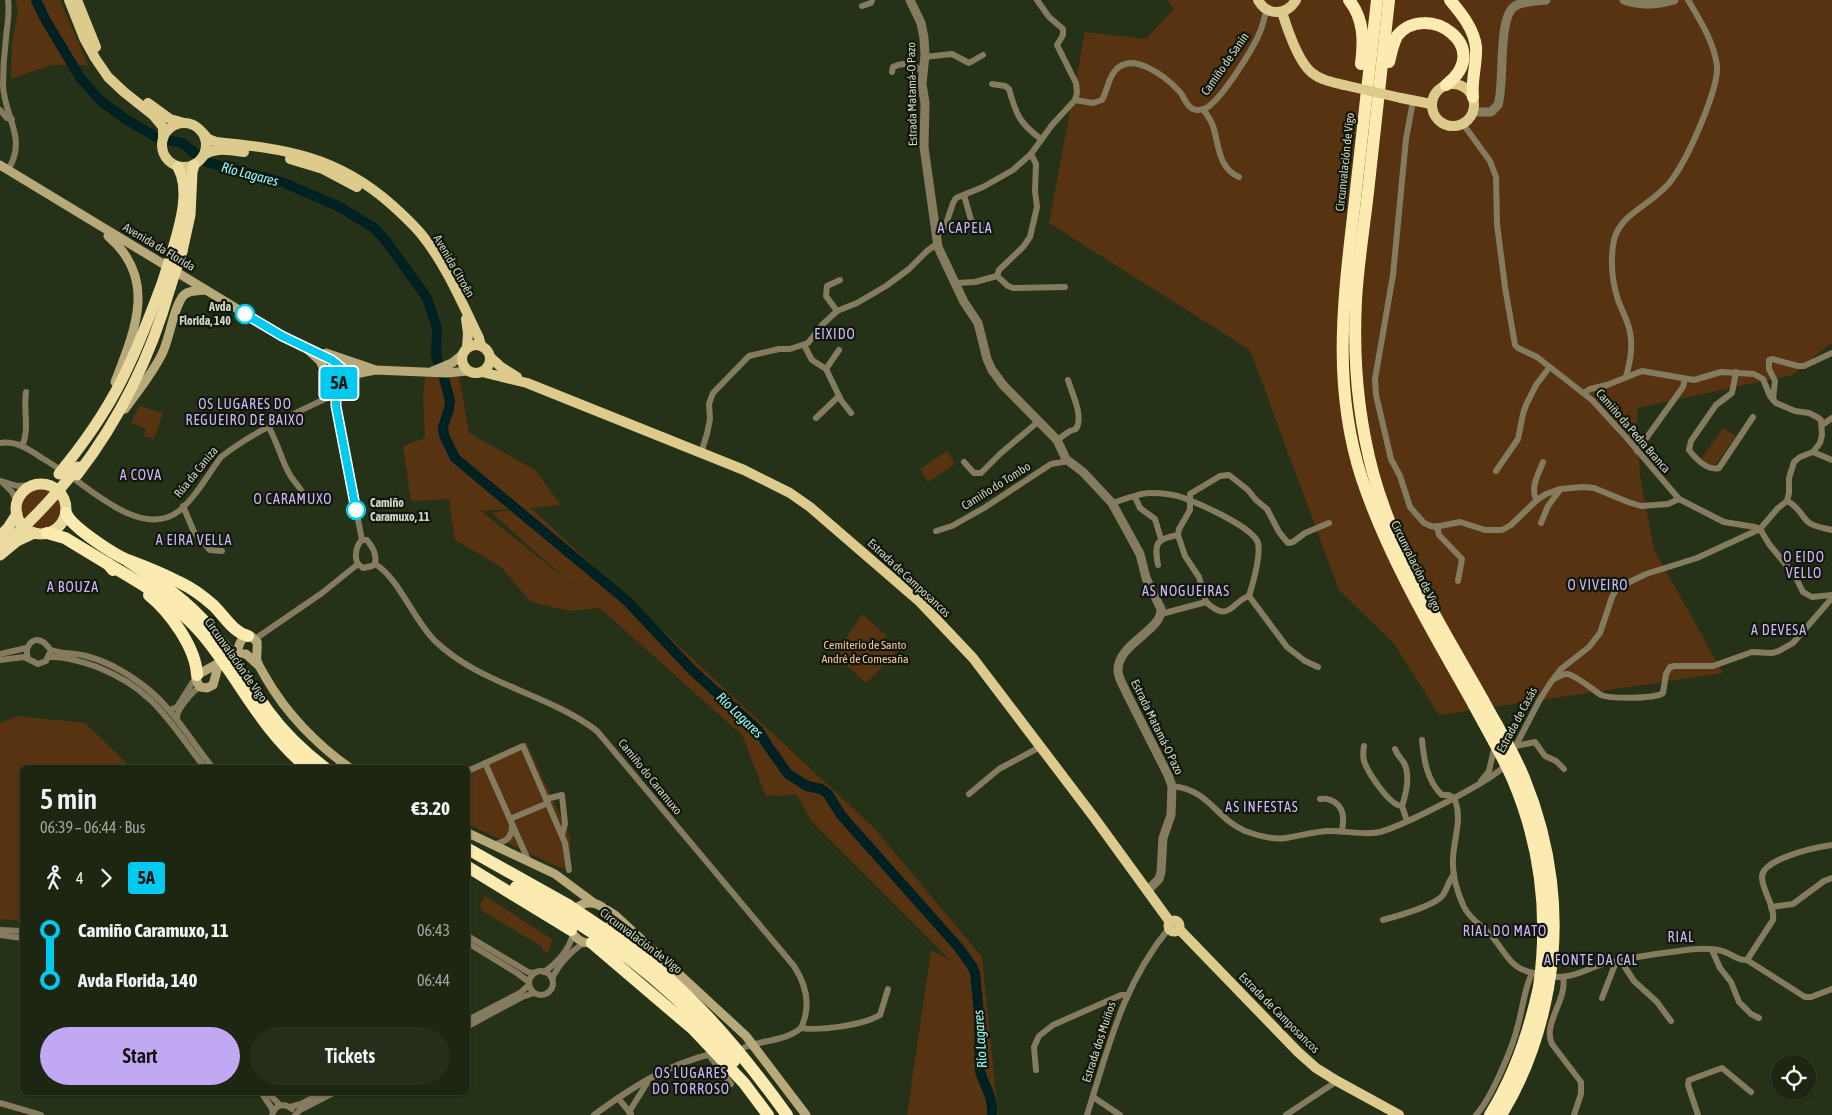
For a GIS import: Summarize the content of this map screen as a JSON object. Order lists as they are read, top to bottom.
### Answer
{
  "streets": {
    "highway": ["Circunvalación de Vigo"],
    "main road": ["Avenida da Florida", "Avenida Citroën", "Estrada de Camposancos"],
    "street": [
      "Camiño de Sanín",
      "Estrada Matamá-O Pazo",
      "Camiño da Pedra Branca",
      "Rúa da Caniza",
      "Camiño do Tombo",
      "Estrada de Casás",
      "Camiño do Caramuxo",
      "Estrada dos Muíños"
    ]
  },
  "crossings": [
    ["Estrada Matamá-O Pazo", "Camiño do Tombo"],
    ["Estrada Matamá-O Pazo", "Estrada de Camposancos"],
    ["Estrada Matamá-O Pazo", "Estrada de Casás"],
    ["Avenida da Florida", "Avenida Citroën"],
    ["Avenida da Florida", "Estrada de Camposancos"],
    ["Avenida Citroën", "Estrada de Camposancos"],
    ["Camiño da Pedra Branca", "Estrada de Casás"],
    ["Estrada de Camposancos", "Estrada dos Muíños"]
  ],
  "districts": [
    "A CAPELA",
    "EIXIDO",
    "OS LUGARES DO REGUEIRO DE BAIXO",
    "A COVA",
    "O CARAMUXO",
    "A EIRA VELLA",
    "O EIDO VELLO",
    "O VIVEIRO",
    "A BOUZA",
    "AS NOGUEIRAS",
    "A DEVESA",
    "AS INFESTAS",
    "RIAL DO MATO",
    "RIAL",
    "A FONTE DA CAL",
    "OS LUGARES DO TORROSO"
  ],
  "water": ["Río Lagares"],
  "parks": ["Cemiterio de Santo André de Comesaña"],
  "places": ["Avda Florida, 140", "Camiño Caramuxo, 11"],
  "lines": ["bus line 5A"],
  "page": {
    "on_map": "5A",
    "heading": ["5 min", "06:39 – 06:44 · Bus", "€3.20"],
    "legs": ["4", "5A"],
    "list": [
      {
        "name": "Camiño Caramuxo, 11",
        "value": "06:43"
      },
      {
        "name": "Avda Florida, 140",
        "value": "06:44"
      }
    ],
    "buttons": ["Start", "Tickets"]
  }
}
